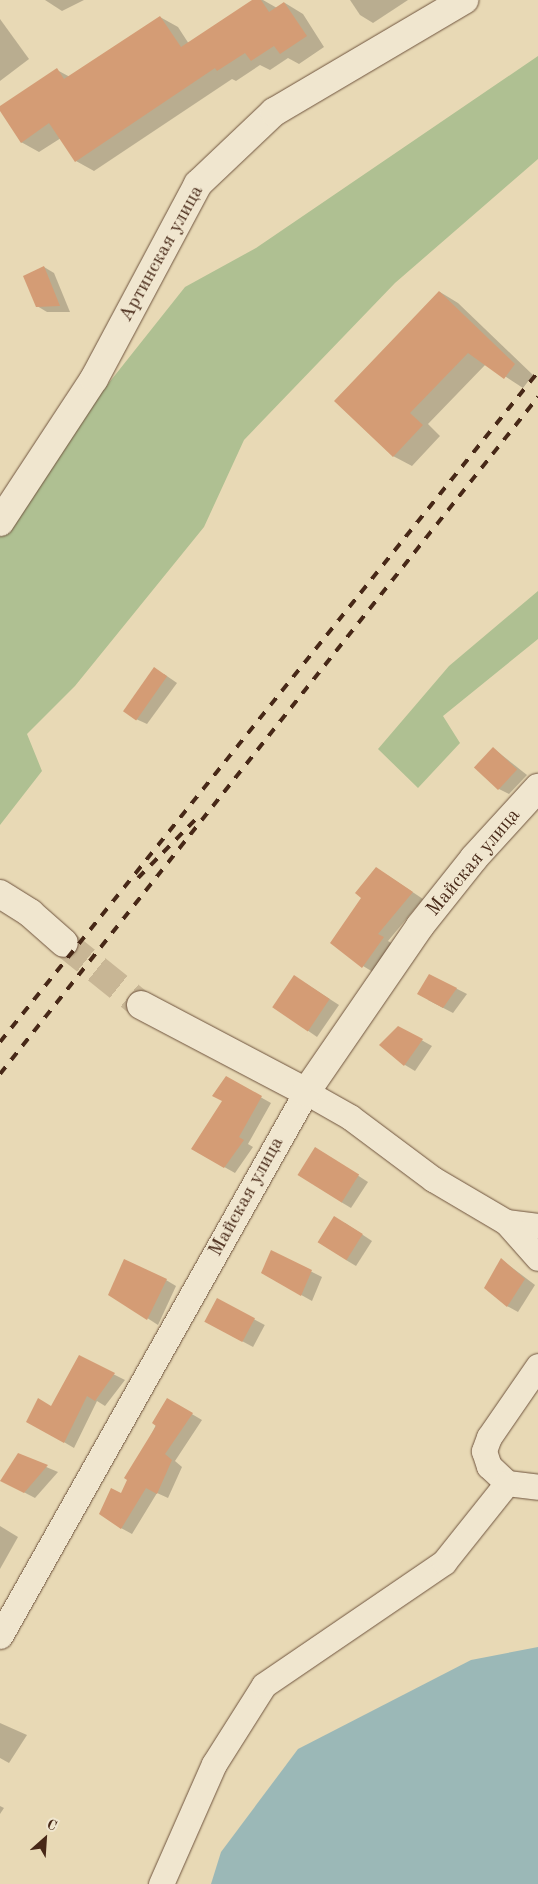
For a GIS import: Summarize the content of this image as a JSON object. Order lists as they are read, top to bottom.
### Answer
{
  "streets": {
    "street": ["Артинская улица", "Майская улица"]
  },
  "north": "top right"
}
